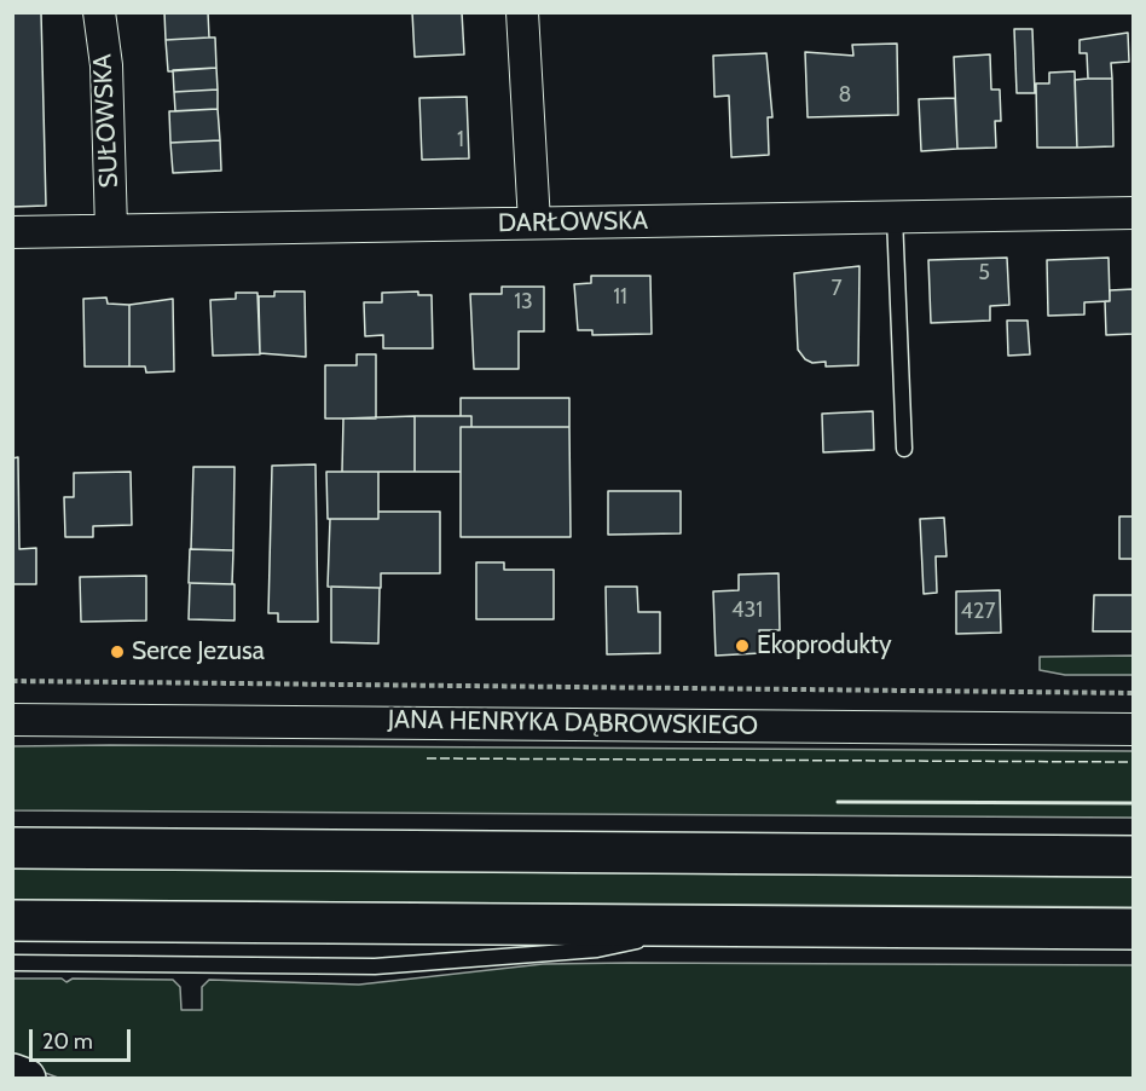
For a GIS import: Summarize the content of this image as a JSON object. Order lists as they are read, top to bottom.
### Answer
{
  "streets": {
    "street": ["SUŁOWSKA", "DARŁOWSKA", "JANA HENRYKA DĄBROWSKIEGO"]
  },
  "crossings": [
    ["SUŁOWSKA", "DARŁOWSKA"]
  ],
  "places": ["Ekoprodukty", "Serce Jezusa"],
  "house_numbers": [
    "8",
    "1",
    "5",
    "7",
    "11",
    "13",
    "431",
    "427"
  ],
  "scale_bar": "20 m"
}
